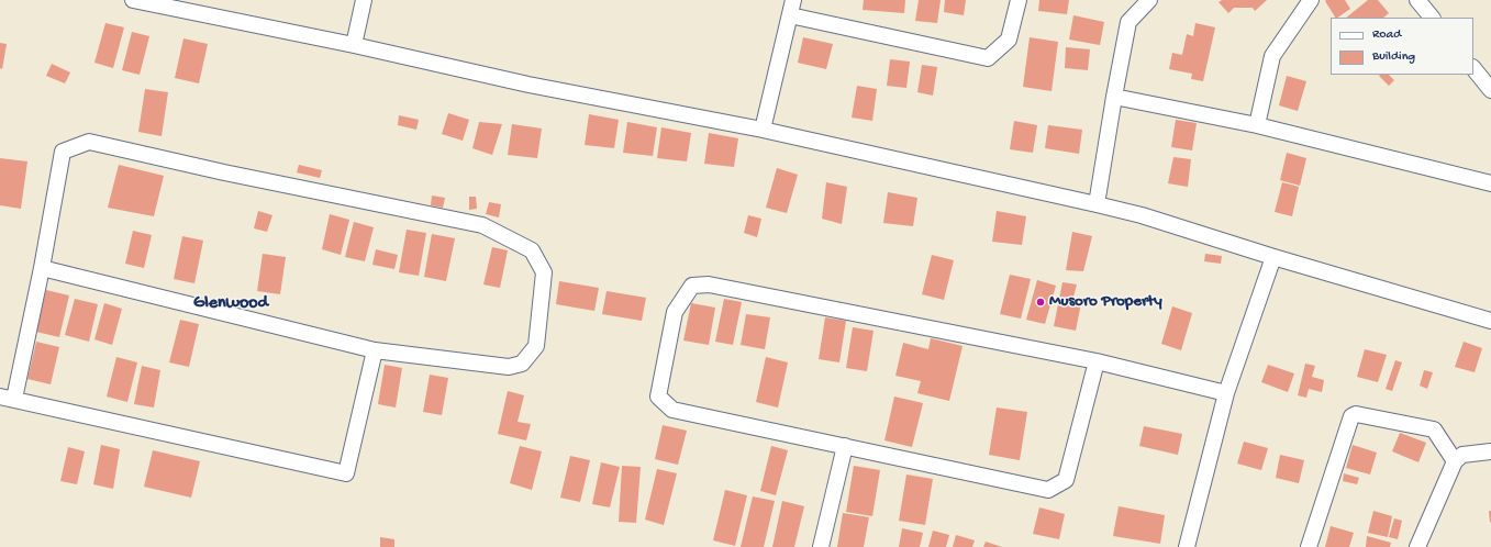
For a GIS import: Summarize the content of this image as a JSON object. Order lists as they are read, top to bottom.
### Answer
{
  "districts": ["Glenwood"],
  "places": ["Musoro Property"],
  "legend": ["Road", "Building"]
}
